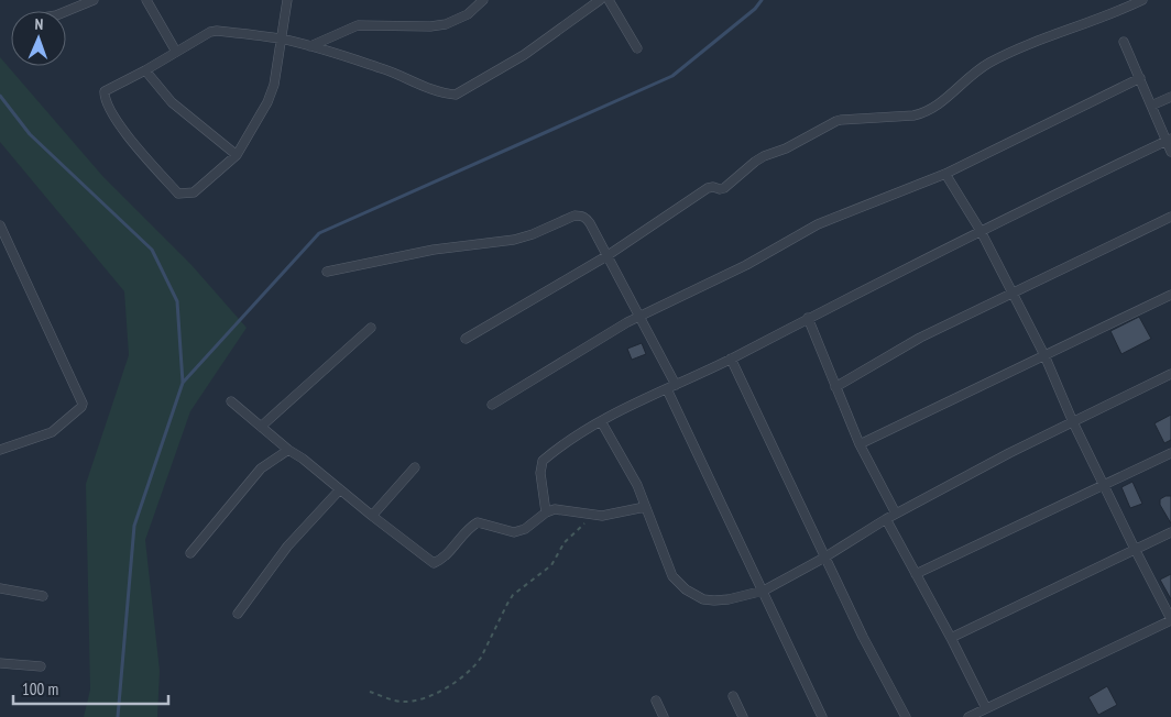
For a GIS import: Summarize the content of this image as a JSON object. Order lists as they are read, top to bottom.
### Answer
{
  "scale_bar": "100 m",
  "north": "top"
}
